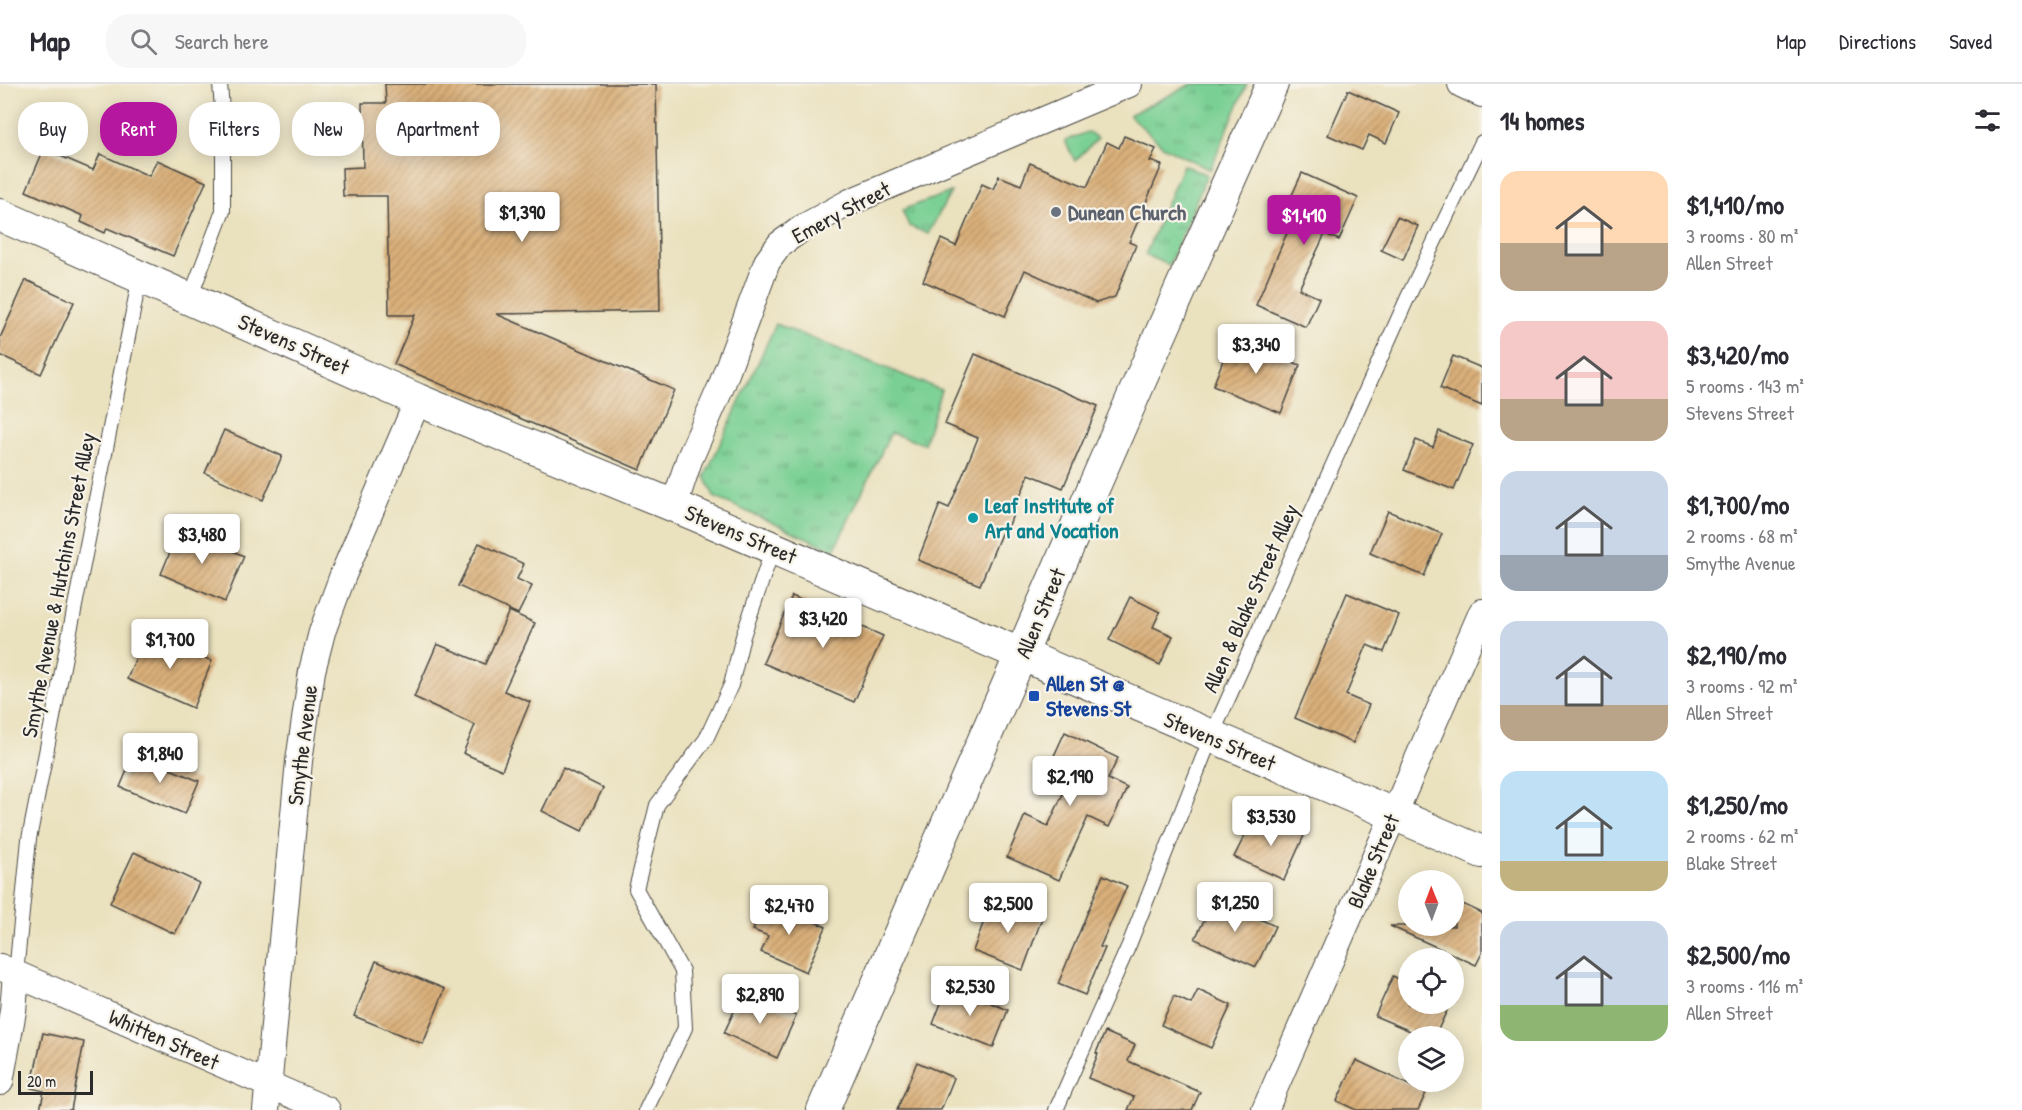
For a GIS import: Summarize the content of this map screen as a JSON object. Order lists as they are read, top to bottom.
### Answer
{
  "streets": {
    "street": [
      "Emery Street",
      "Stevens Street",
      "Allen Street",
      "Smythe Avenue",
      "Blake Street",
      "Whitten Street"
    ],
    "lane": ["Smythe Avenue & Hutchins Street Alley", "Allen & Blake Street Alley"]
  },
  "crossings": [
    ["Emery Street", "Stevens Street"],
    ["Stevens Street", "Smythe Avenue & Hutchins Street Alley"],
    ["Stevens Street", "Allen & Blake Street Alley"],
    ["Stevens Street", "Allen Street"],
    ["Stevens Street", "Smythe Avenue"],
    ["Stevens Street", "Blake Street"],
    ["Smythe Avenue & Hutchins Street Alley", "Whitten Street"],
    ["Smythe Avenue", "Whitten Street"]
  ],
  "places": {
    "other": ["Dunean Church", "Leaf Institute of Art and Vocation"],
    "transit": ["Allen St @ Stevens St"]
  },
  "scale_bar": "20 m",
  "north": "top",
  "page": {
    "header": "Map",
    "search": "Search here",
    "nav": ["Map", "Directions", "Saved"],
    "heading": "14 homes",
    "chip": [
      "Buy",
      "Rent",
      "Filters",
      "New",
      "Apartment"
    ],
    "list": [
      {
        "name": "$1,410/mo",
        "note": "3 rooms · 80 m² · Allen Street"
      },
      {
        "name": "$3,420/mo",
        "note": "5 rooms · 143 m² · Stevens Street"
      },
      {
        "name": "$1,700/mo",
        "note": "2 rooms · 68 m² · Smythe Avenue"
      },
      {
        "name": "$2,190/mo",
        "note": "3 rooms · 92 m² · Allen Street"
      },
      {
        "name": "$1,250/mo",
        "note": "2 rooms · 62 m² · Blake Street"
      },
      {
        "name": "$2,500/mo",
        "note": "3 rooms · 116 m² · Allen Street"
      }
    ],
    "price": [
      "$1,390",
      "$1,410",
      "$3,340",
      "$3,480",
      "$3,420",
      "$1,700",
      "$1,840",
      "$2,190",
      "$3,530",
      "$1,250",
      "$2,500",
      "$2,470",
      "$2,530",
      "$2,890"
    ],
    "scale": "20 m"
  }
}
